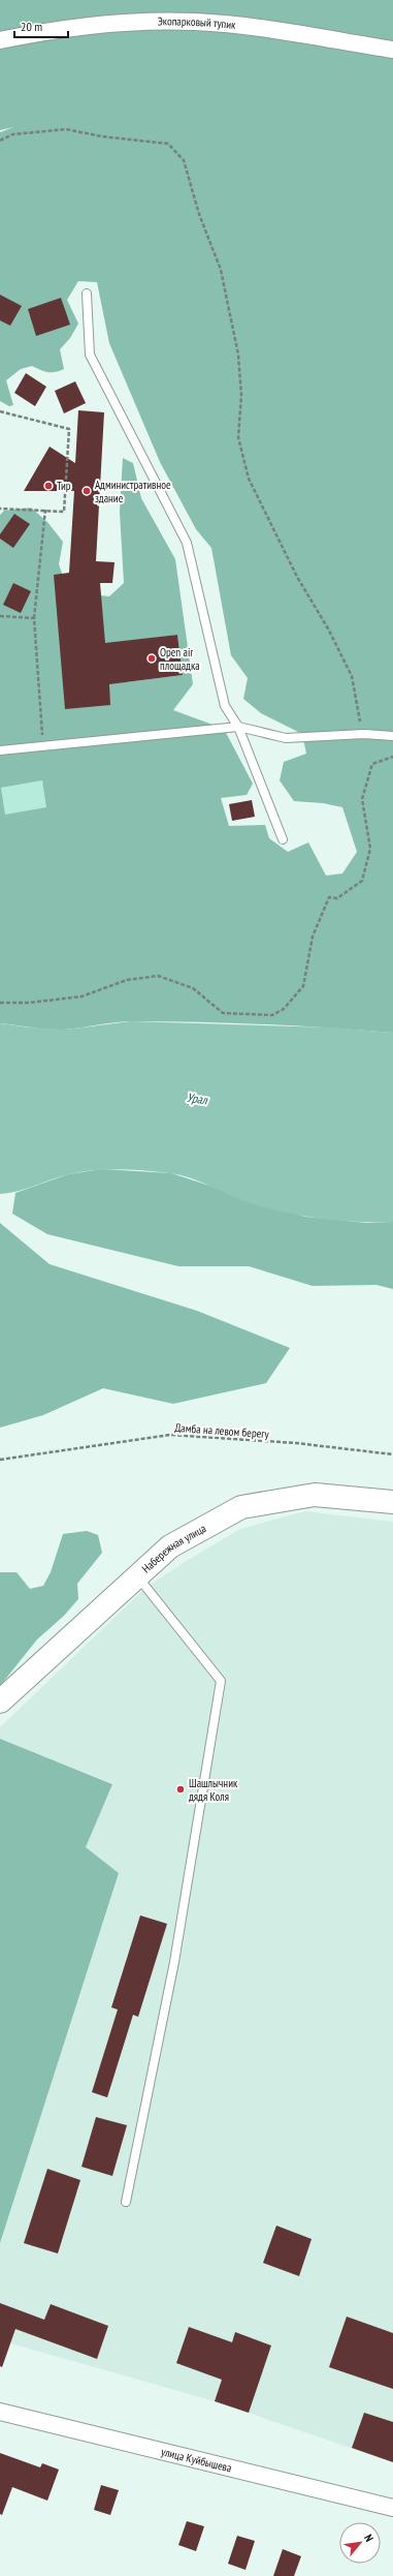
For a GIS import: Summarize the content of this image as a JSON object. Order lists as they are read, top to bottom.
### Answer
{
  "streets": {
    "main road": ["Набережная улица"],
    "street": ["Экопарковый тупик", "улица Куйбышева"],
    "path": ["Дамба на левом берегу"]
  },
  "water": ["Урал"],
  "places": [
    "Тир",
    "Административное здание",
    "Open air площадка",
    "Шашлычник дядя Коля"
  ],
  "scale_bar": "20 m",
  "north": "top right"
}
